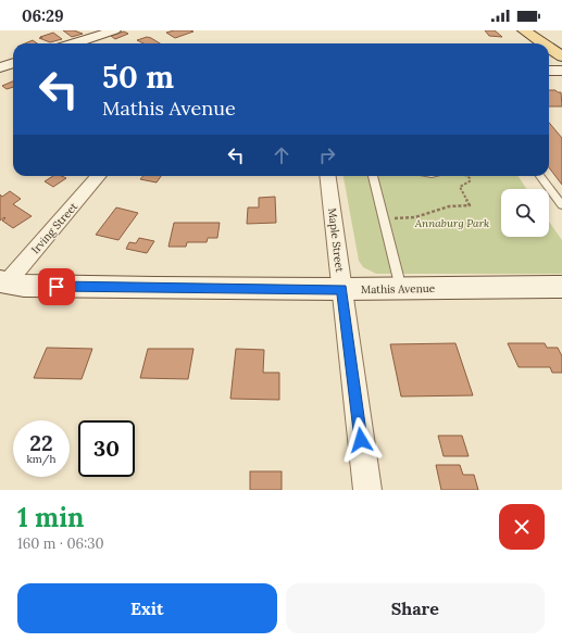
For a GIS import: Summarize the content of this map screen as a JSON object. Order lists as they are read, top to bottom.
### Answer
{
  "streets": {
    "street": ["Irving Street", "Maple Street", "Mathis Avenue"]
  },
  "crossings": [
    ["Irving Street", "Mathis Avenue"],
    ["Maple Street", "Mathis Avenue"]
  ],
  "parks": ["Annaburg Park"],
  "page": {
    "status": "06:29",
    "turn": ["50 m", "Mathis Avenue"],
    "speed": "22 km/h",
    "limit": "30",
    "heading": ["1 min", "160 m · 06:30"],
    "buttons": ["Exit", "Share"]
  }
}
